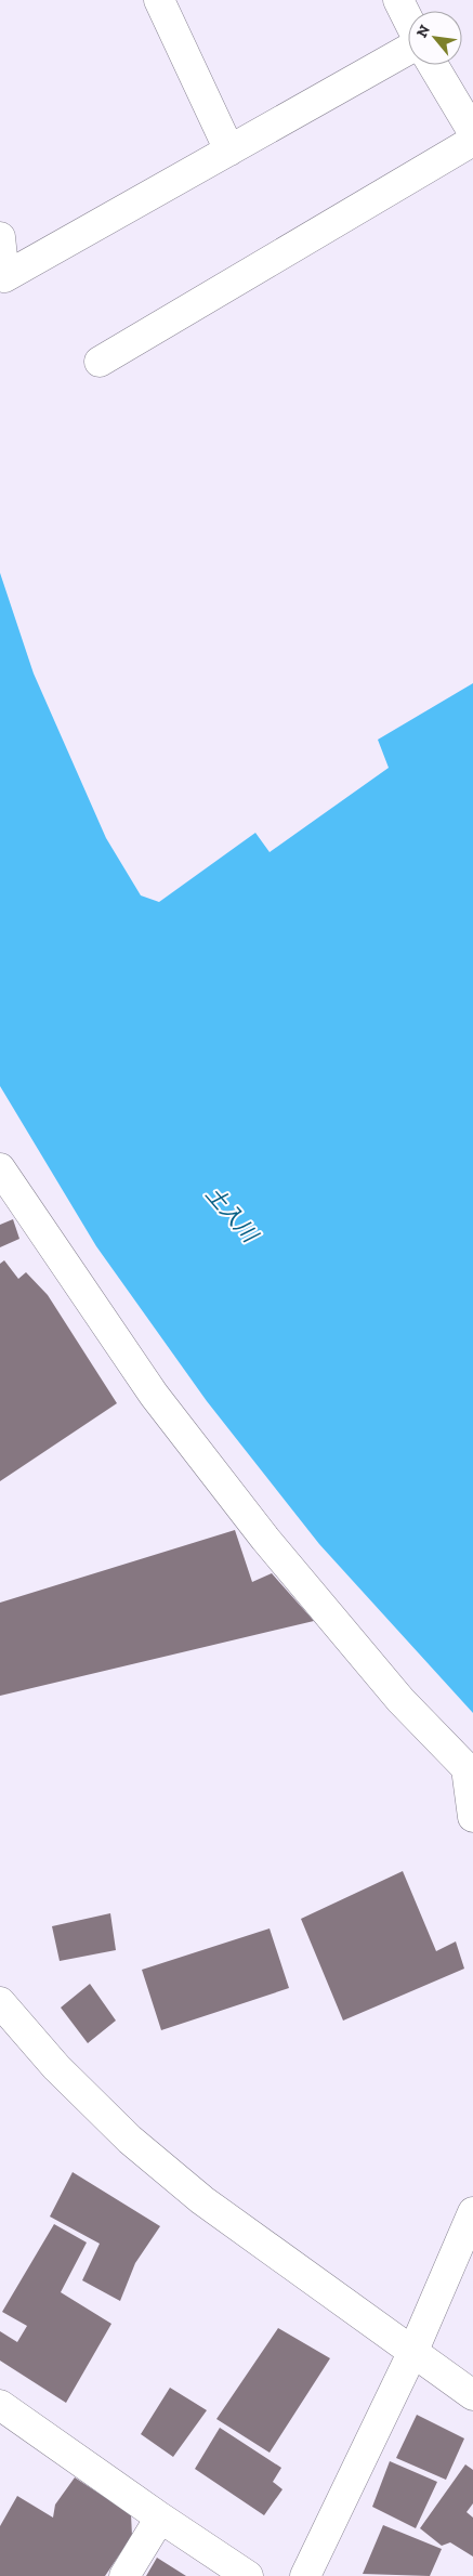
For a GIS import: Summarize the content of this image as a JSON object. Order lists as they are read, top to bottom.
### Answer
{
  "water": ["土入川"],
  "north": "top left"
}
